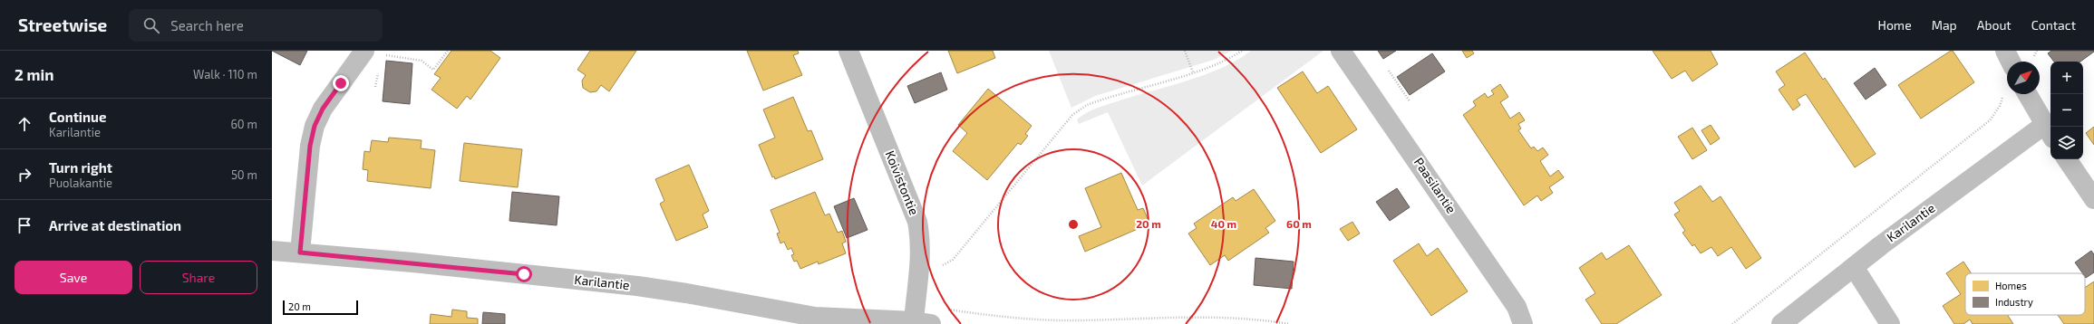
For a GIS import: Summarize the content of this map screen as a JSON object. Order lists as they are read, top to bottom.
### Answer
{
  "streets": {
    "street": ["Koivistontie", "Paasilantie", "Karilantie"]
  },
  "crossings": [
    ["Koivistontie", "Karilantie"]
  ],
  "legend": ["Homes", "Industry"],
  "scale_bar": "20 m",
  "north": "top right",
  "page": {
    "header": "Streetwise",
    "search": "Search here",
    "nav": [
      "Home",
      "Map",
      "About",
      "Contact"
    ],
    "heading": ["2 min", "Walk · 110 m"],
    "map_buttons": ["+", "−"],
    "list": [
      ["Continue", "Karilantie", "60 m"],
      ["Turn right", "Puolakantie", "50 m"],
      "Arrive at destination"
    ],
    "buttons": ["Save", "Share"],
    "scale": "20 m"
  },
  "rings": ["20 m", "40 m", "60 m"]
}
